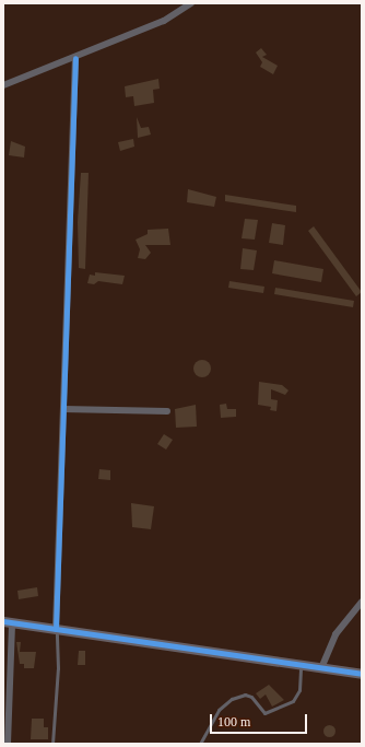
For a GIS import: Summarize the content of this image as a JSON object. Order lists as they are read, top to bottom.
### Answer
{
  "scale_bar": "100 m"
}
